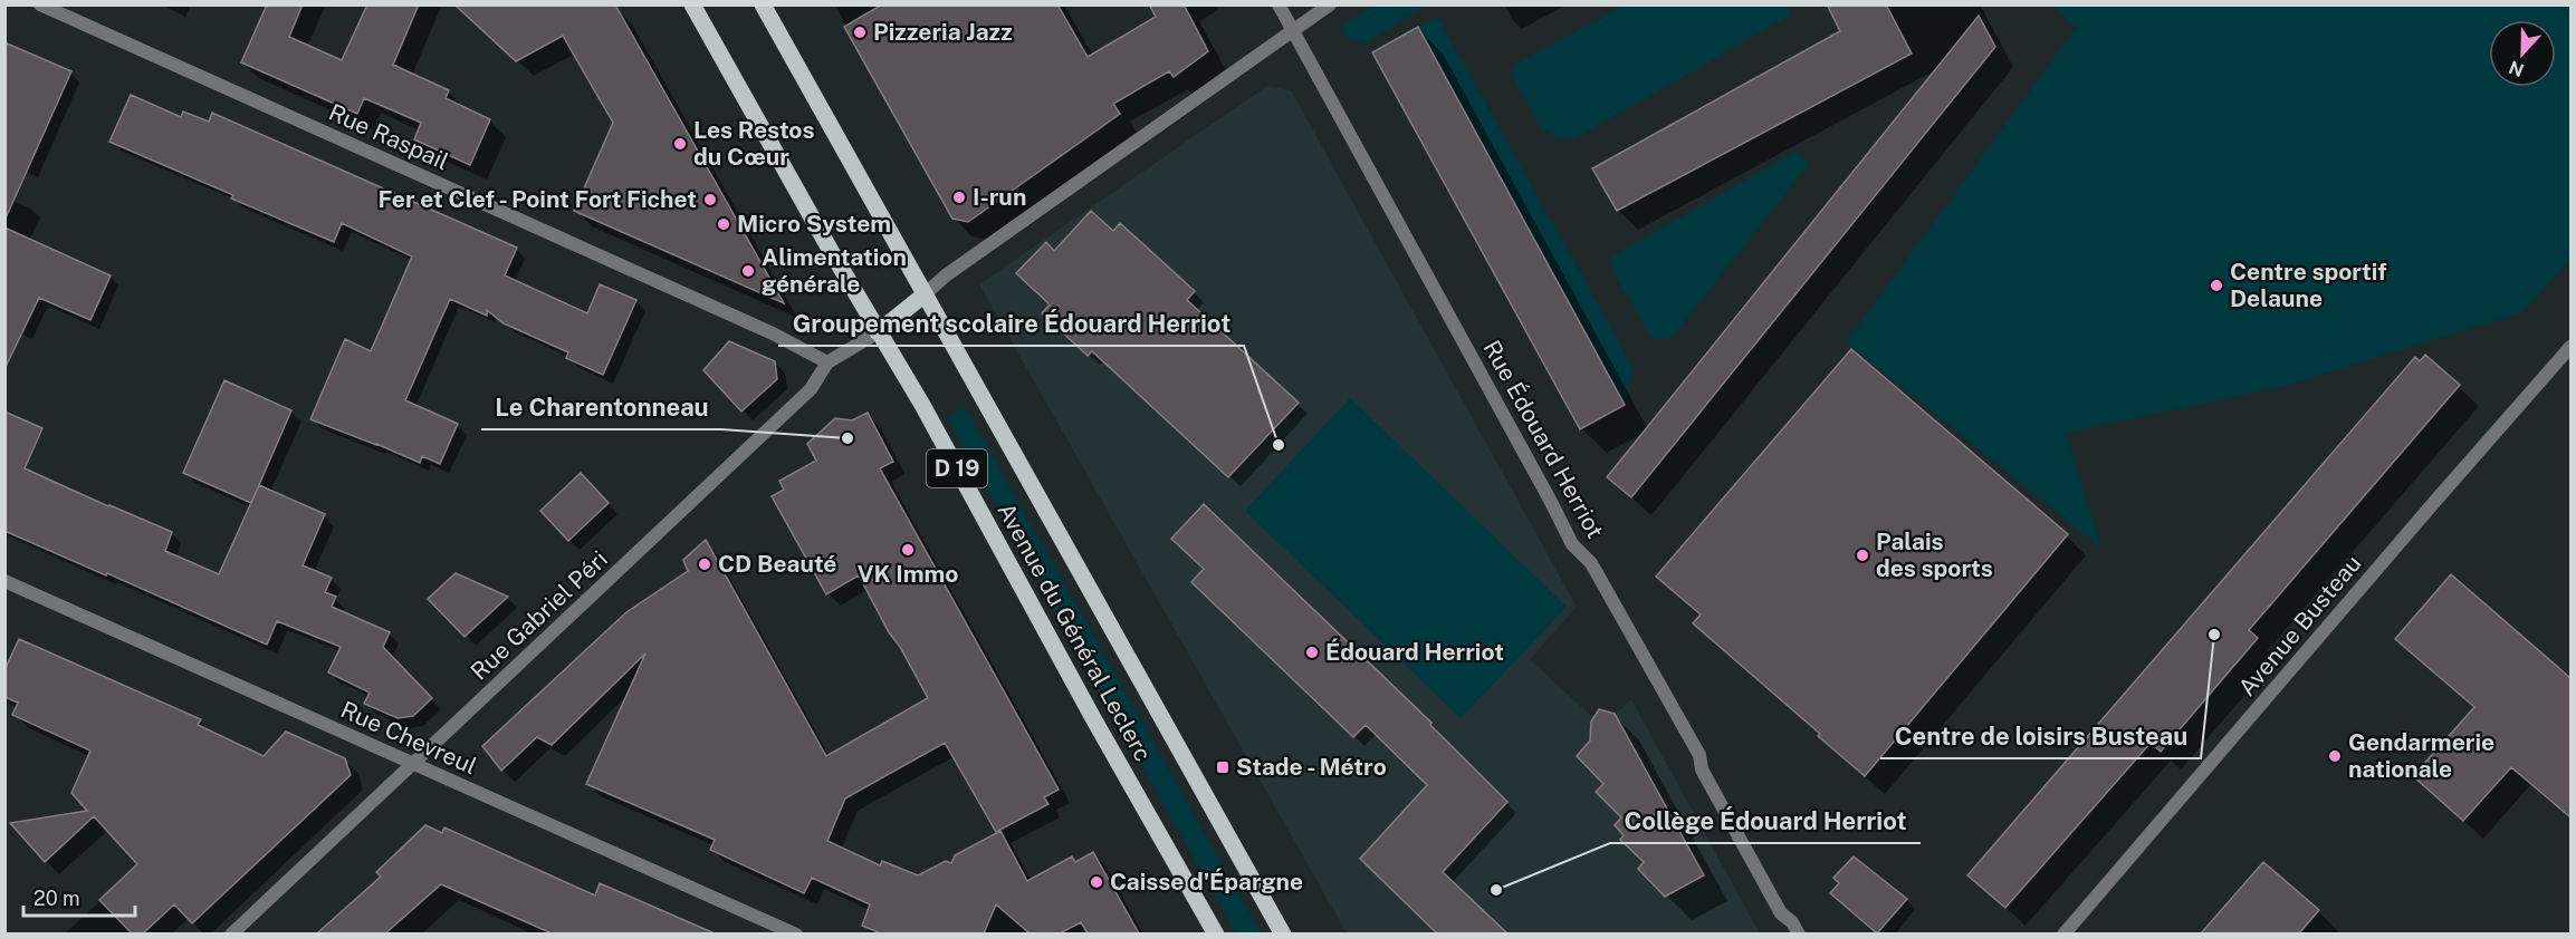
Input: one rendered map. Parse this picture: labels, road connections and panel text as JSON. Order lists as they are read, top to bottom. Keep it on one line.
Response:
{"streets":{"main road":["D 19","Avenue du Général Leclerc"],"street":["Rue Raspail","Rue Édouard Herriot","Rue Gabriel Péri","Avenue Busteau","Rue Chevreul"]},"crossings":[["Rue Raspail","Rue Gabriel Péri"],["Rue Gabriel Péri","Avenue du Général Leclerc"],["Rue Gabriel Péri","Rue Chevreul"]],"places":{"other":["Pizzeria Jazz","Les Restos du Cœur","I-run","Fer et Clef - Point Fort Fichet","Micro System","Alimentation générale","Centre sportif Delaune","Le Charentonneau","Groupement scolaire Édouard Herriot","VK Immo","Palais des sports","CD Beauté","Centre de loisirs Busteau","Édouard Herriot","Gendarmerie nationale","Caisse d'Épargne","Collège Édouard Herriot"],"transit":["Stade - Métro"]},"scale_bar":"20 m","north":"bottom"}
